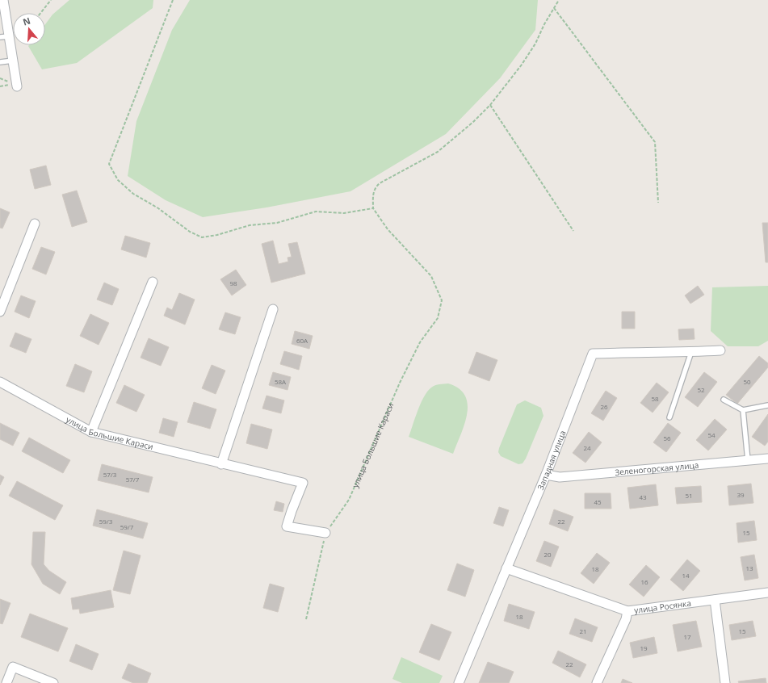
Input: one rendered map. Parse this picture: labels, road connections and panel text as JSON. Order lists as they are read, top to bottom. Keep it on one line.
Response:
{"streets":{"street":["улица Большие Караси","Западная улица","Зеленогорская улица","улица Росянка"]},"crossings":[["Западная улица","Зеленогорская улица"],["Западная улица","улица Росянка"]],"house_numbers":["98","60А","58А","50","52","58","26","54","56","24","57/3","57/7","39","51","43","45","59/3","22","59/7","15","20","13","18","14","16","18","21","15","17","19","22"],"north":"top"}
